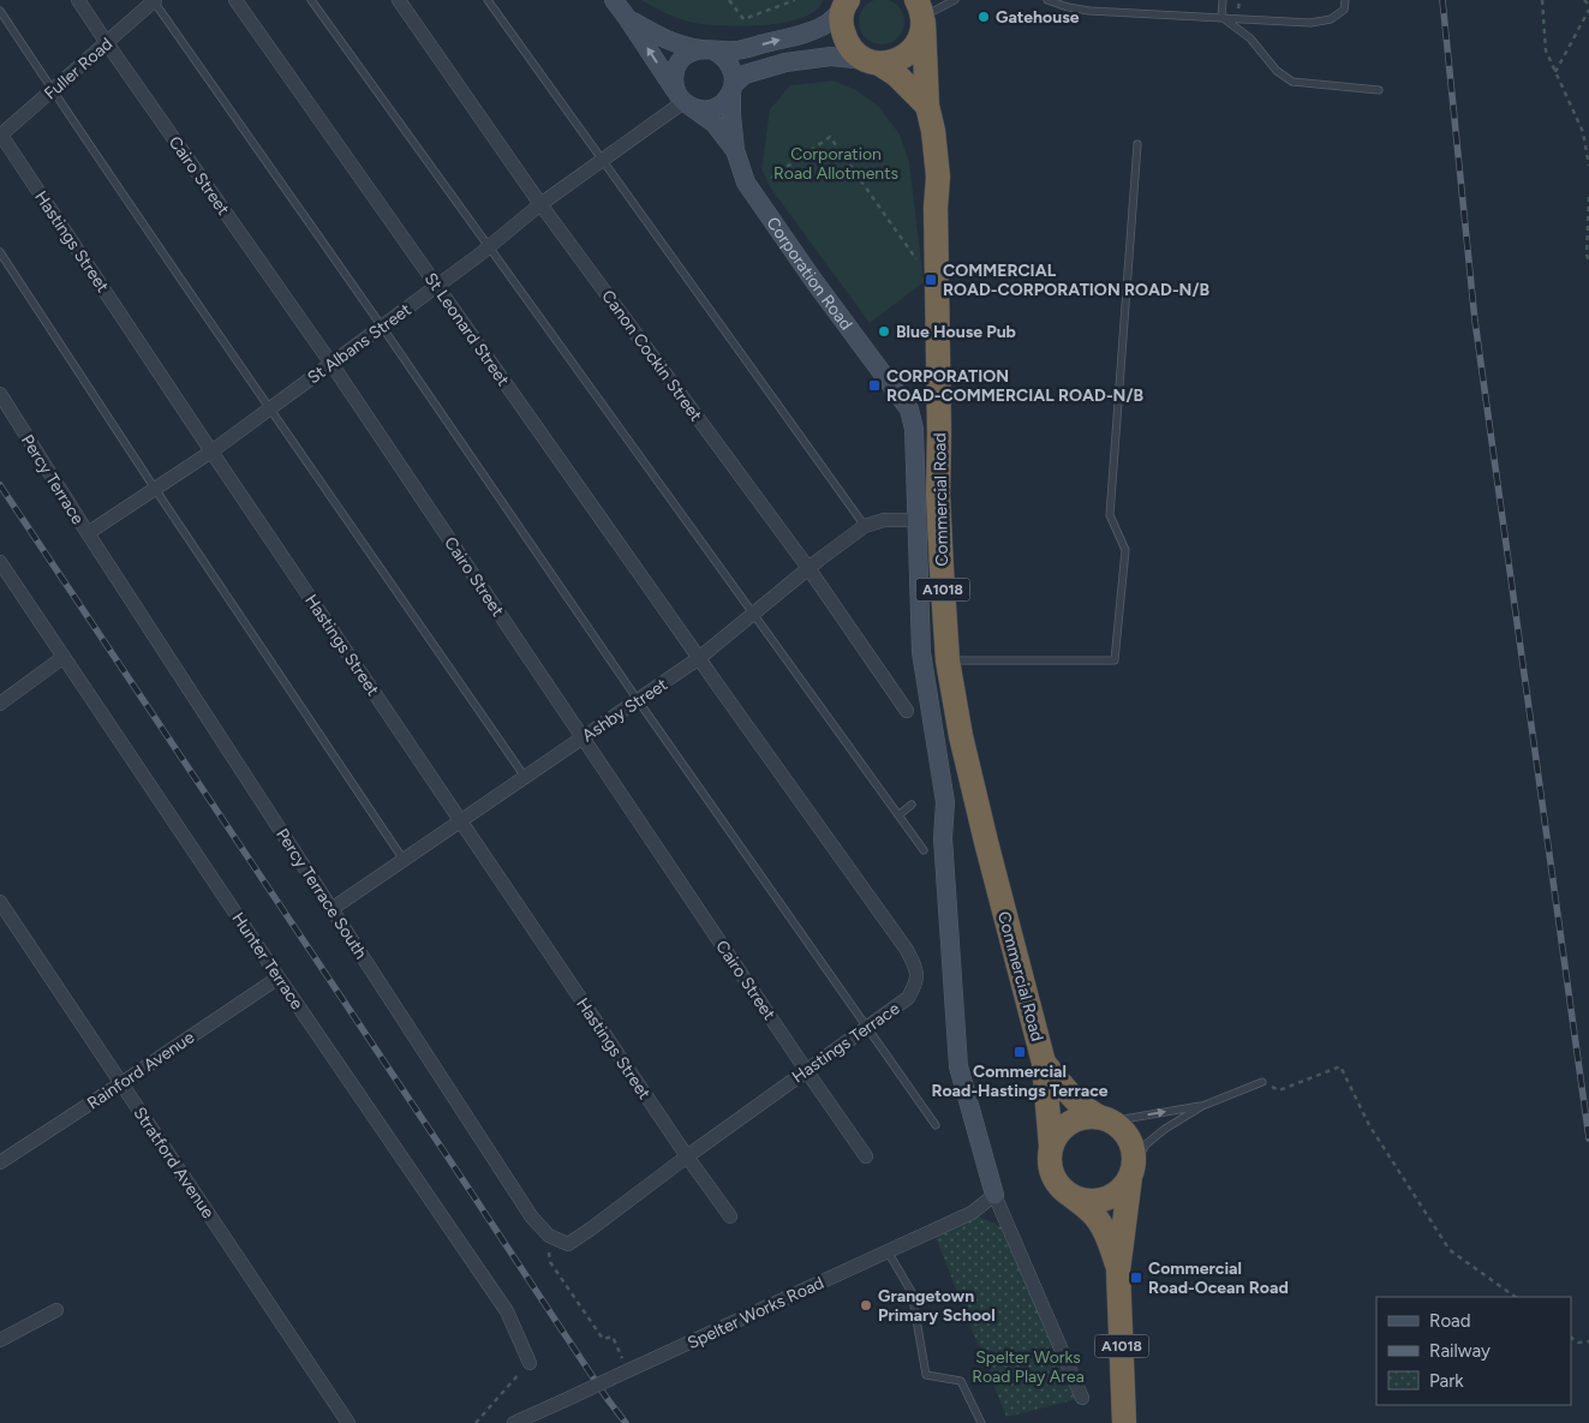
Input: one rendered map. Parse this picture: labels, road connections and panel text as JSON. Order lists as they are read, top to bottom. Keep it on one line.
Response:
{"streets":{"highway":["Commercial Road","A1018"],"street":["Fuller Road","Cairo Street","Hastings Street","Corporation Road","St Leonard Street","St Albans Street","Canon Cockin Street","Percy Terrace","Ashby Street","Percy Terrace South","Hunter Terrace","Hastings Terrace","Rainford Avenue","Stratford Avenue","Spelter Works Road"]},"crossings":[["Fuller Road","Cairo Street"],["Fuller Road","Hastings Street"],["Cairo Street","St Albans Street"],["Cairo Street","Ashby Street"],["Cairo Street","Hastings Terrace"],["Hastings Street","St Albans Street"],["Hastings Street","Ashby Street"],["Hastings Street","Hastings Terrace"],["Corporation Road","St Albans Street"],["Corporation Road","Commercial Road"],["St Leonard Street","St Albans Street"],["St Leonard Street","Ashby Street"],["St Leonard Street","Hastings Terrace"],["St Albans Street","Canon Cockin Street"],["St Albans Street","Percy Terrace"],["St Albans Street","Percy Terrace South"],["Canon Cockin Street","Ashby Street"],["Percy Terrace","Percy Terrace South"],["Commercial Road","A1018"],["Commercial Road","Ashby Street"],["Commercial Road","Spelter Works Road"],["Ashby Street","Percy Terrace South"],["Ashby Street","Hastings Terrace"],["Percy Terrace South","Hastings Terrace"],["Hunter Terrace","Rainford Avenue"],["Rainford Avenue","Stratford Avenue"]],"parks":["Corporation Road Allotments","Spelter Works Road Play Area"],"places":{"other":["Gatehouse","Blue House Pub","Grangetown Primary School"],"transit":["COMMERCIAL ROAD-CORPORATION ROAD-N/B","CORPORATION ROAD-COMMERCIAL ROAD-N/B","Commercial Road-Hastings Terrace","Commercial Road-Ocean Road"]},"legend":["Road","Railway","Park"]}
